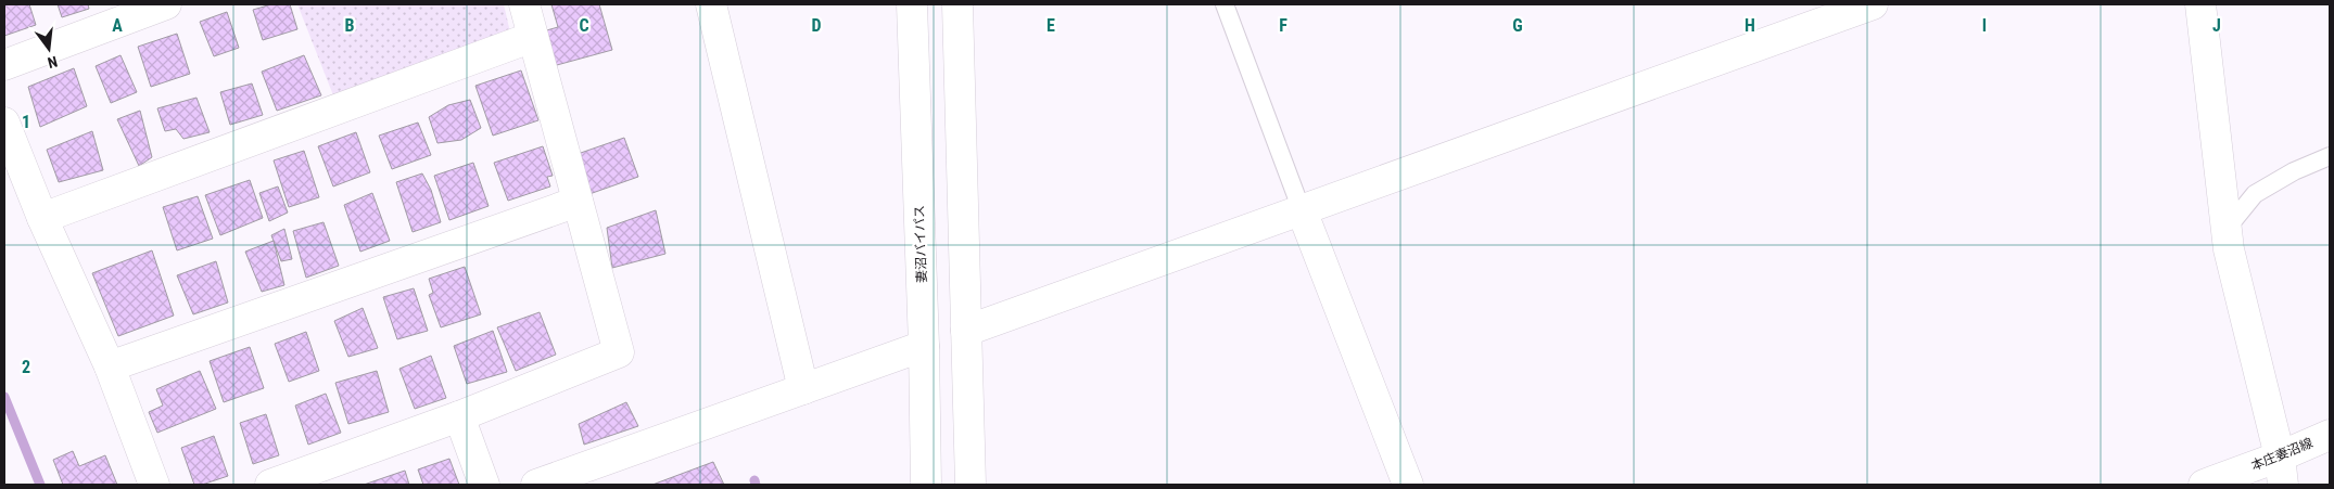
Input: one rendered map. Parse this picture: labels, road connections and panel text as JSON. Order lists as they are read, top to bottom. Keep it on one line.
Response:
{"streets":{"main road":["妻沼バイパス","本庄妻沼線"]},"north":"bottom","grid":{"columns":["A","B","C","D","E","F","G","H","I","J"],"rows":["1","2"]}}
